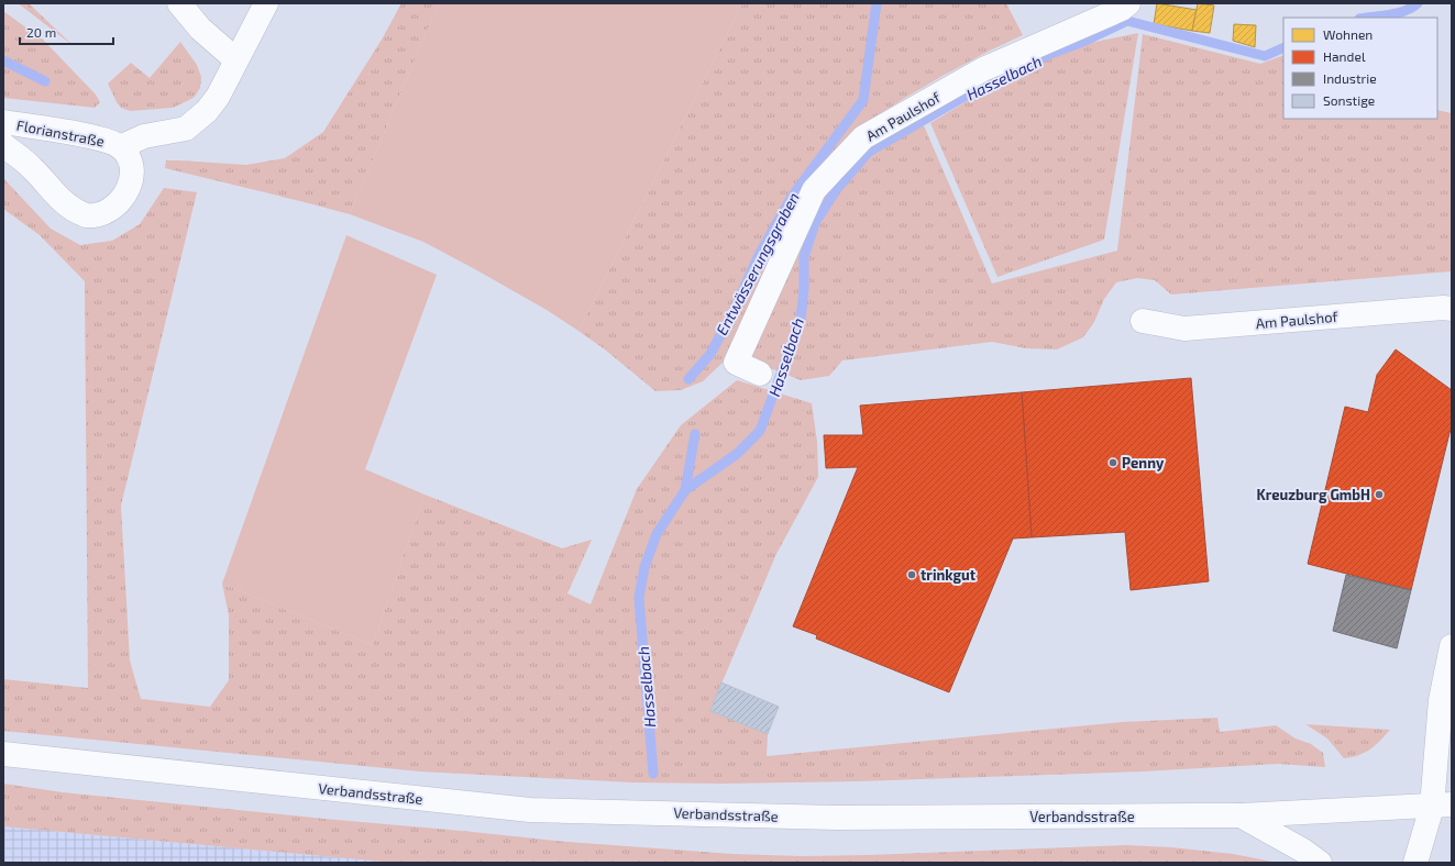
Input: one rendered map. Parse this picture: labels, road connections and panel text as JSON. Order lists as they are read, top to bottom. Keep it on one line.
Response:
{"streets":{"main road":["Am Paulshof","Florianstraße","Verbandsstraße"]},"water":["Hasselbach","Entwässerungsgraben"],"places":["Penny","Kreuzburg GmbH","trinkgut"],"legend":["Wohnen","Handel","Industrie","Sonstige"],"scale_bar":"20 m"}
